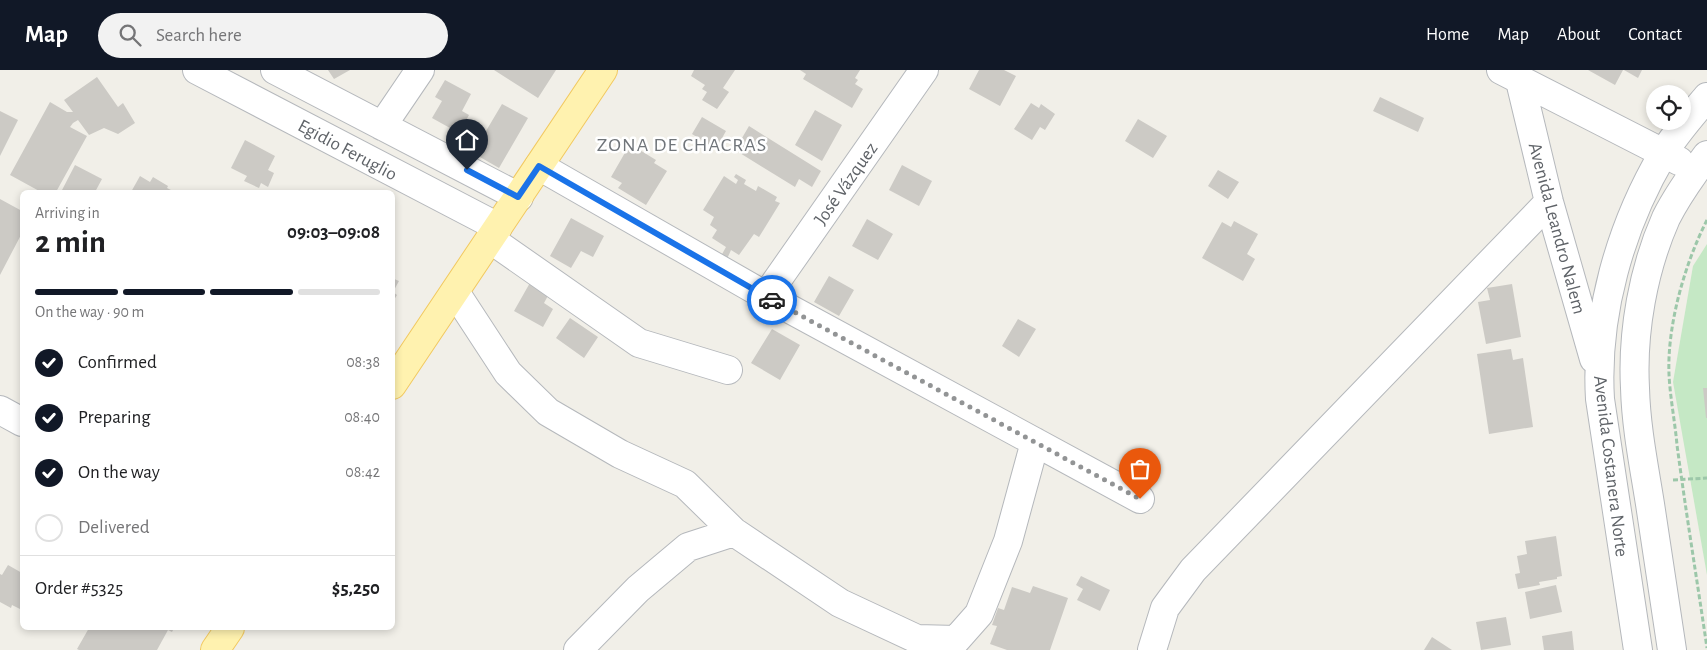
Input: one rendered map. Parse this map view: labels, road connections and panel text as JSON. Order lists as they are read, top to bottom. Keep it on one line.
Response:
{"streets":{"street":["Egidio Feruglio","José Vázquez","Avenida Leandro Nalem","Avenida Costanera Norte"]},"crossings":[["Avenida Leandro Nalem","Avenida Costanera Norte"]],"districts":["ZONA DE CHACRAS"],"page":{"header":"Map","search":"Search here","nav":["Home","Map","About","Contact"],"heading":["2 min","Arriving in","09:03–09:08"],"panel":["Order #5325","$5,250"],"bar":"On the way · 90 m","list":[["Confirmed","08:38"],["Preparing","08:40"],["On the way","08:42"],"Delivered"]}}
